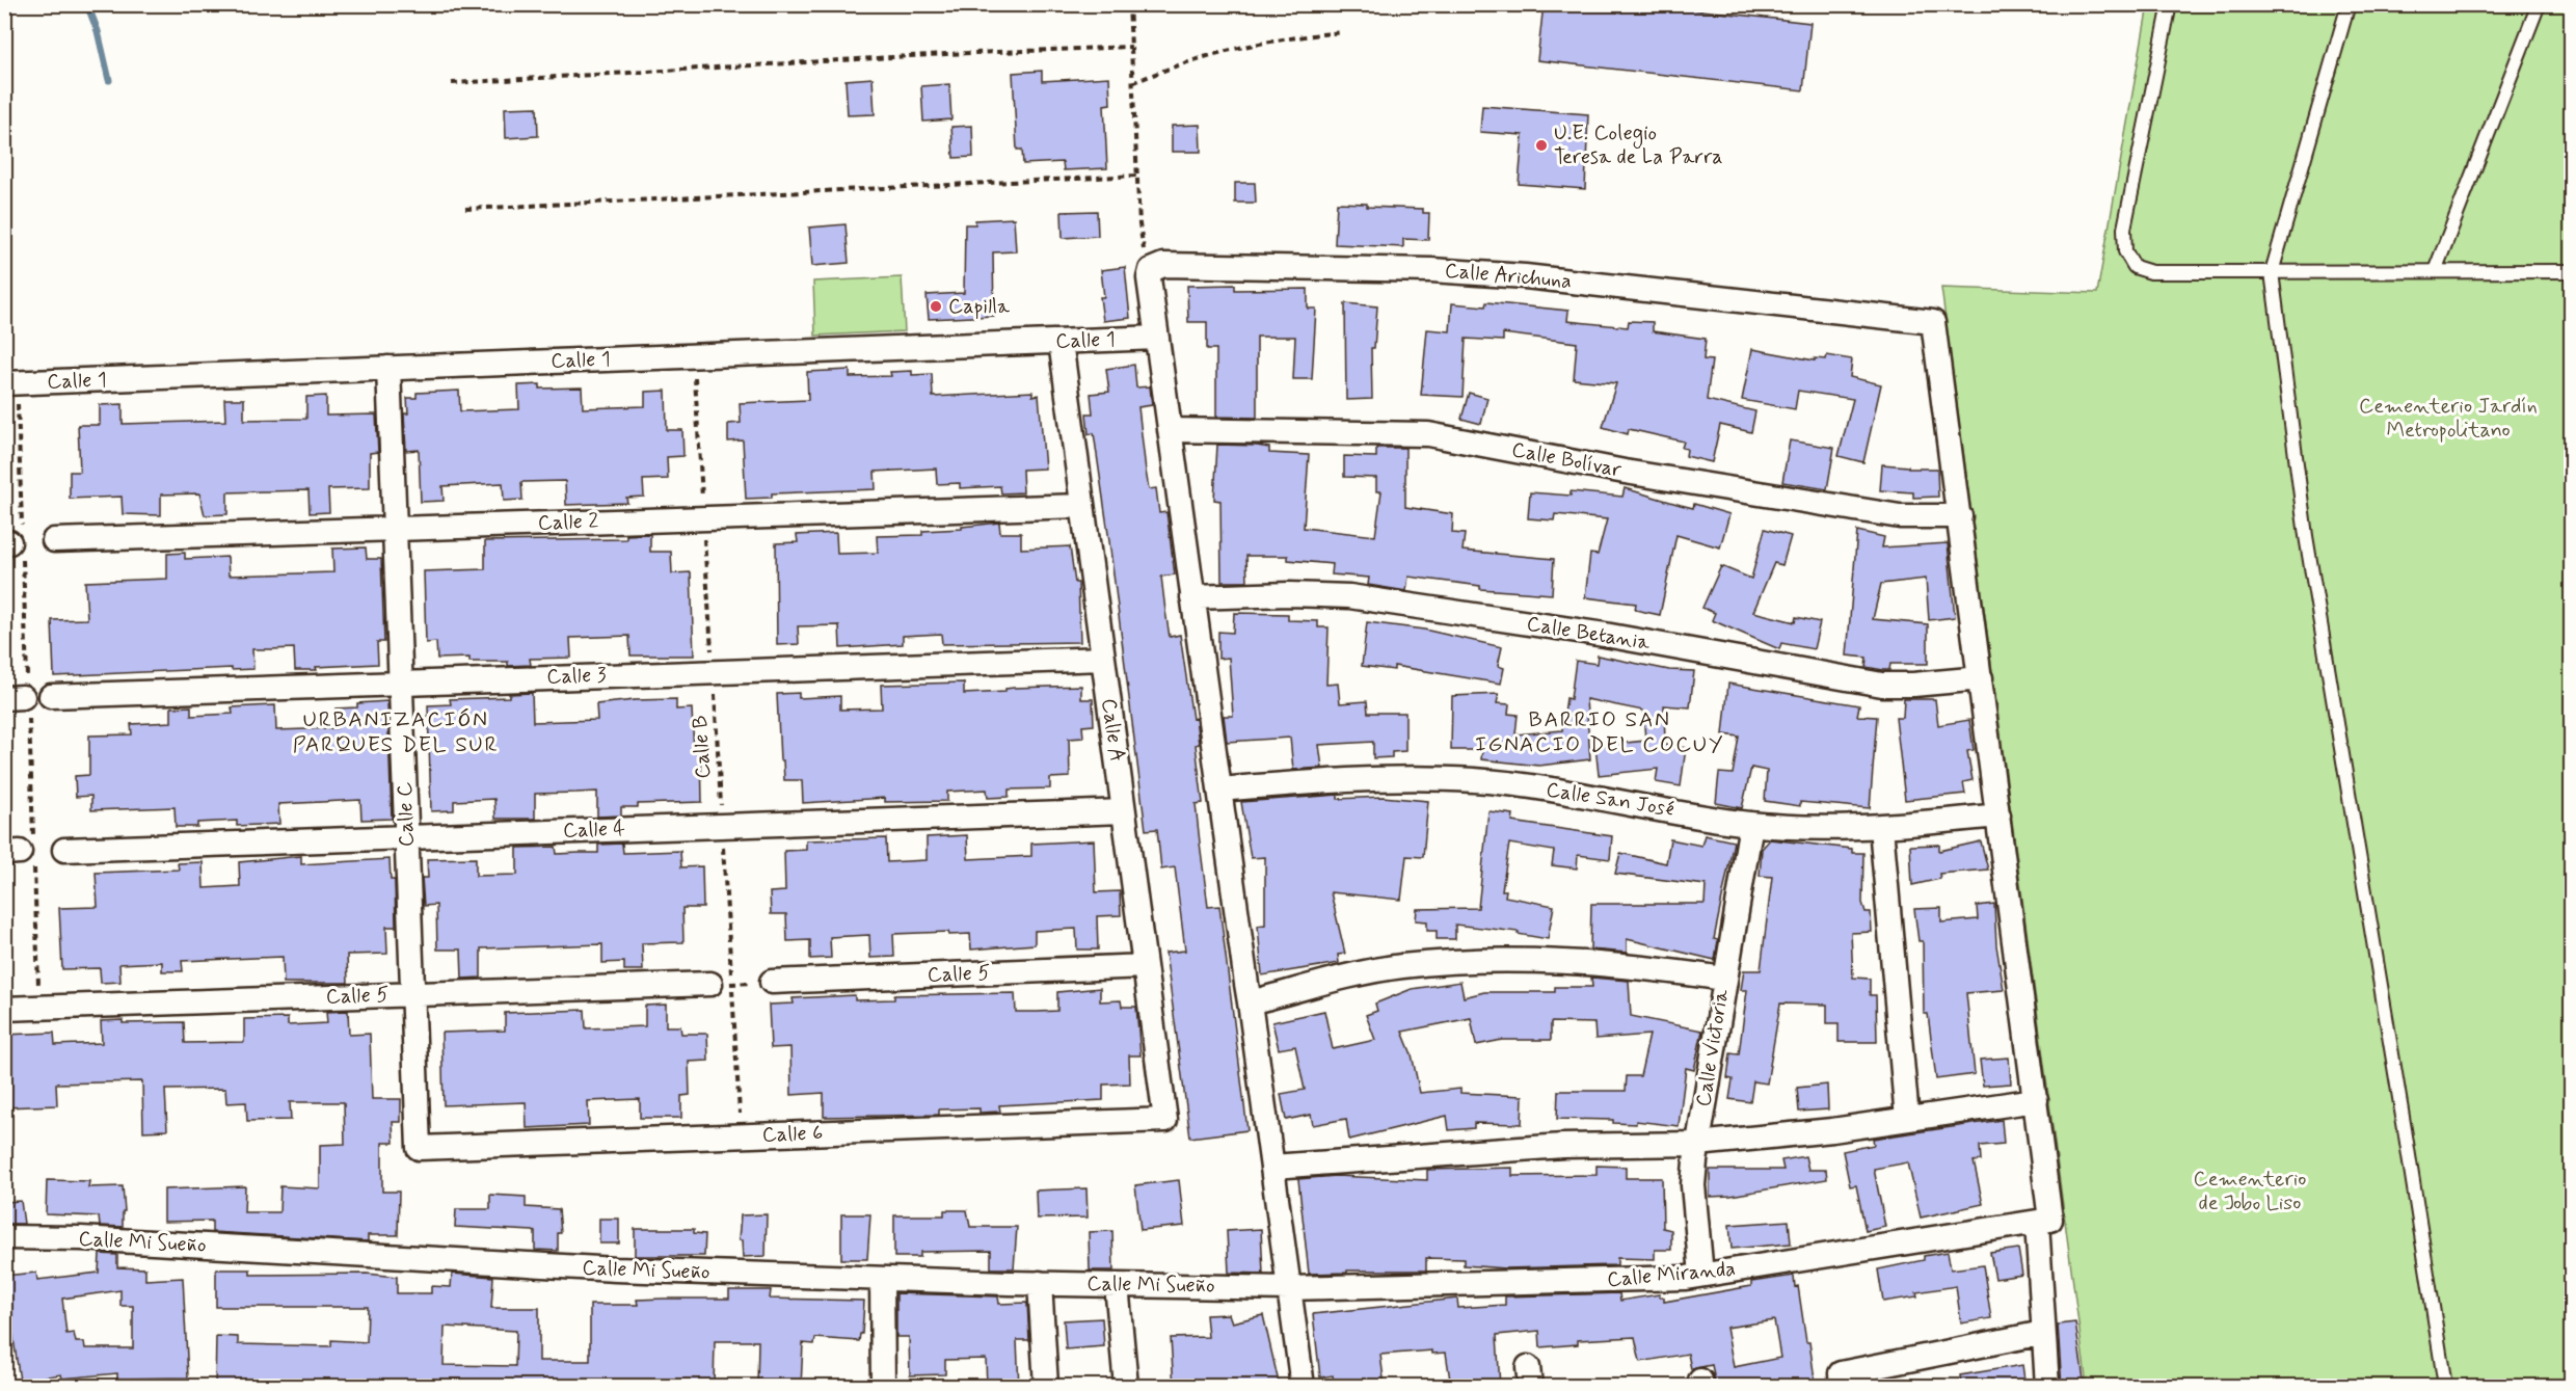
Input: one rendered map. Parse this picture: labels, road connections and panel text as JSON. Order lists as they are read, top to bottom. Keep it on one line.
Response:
{"streets":{"street":["Calle Arichuna","Calle 1","Calle Bolívar","Calle 2","Calle Betania","Calle 3","Calle A","Calle San José","Calle C","Calle 4","Calle 5","Calle Victoria","Calle 6","Calle Mi Sueño","Calle Miranda"],"path":["Calle B"]},"crossings":[["Calle Arichuna","Calle Bolívar"],["Calle 1","Calle A"],["Calle 1","Calle B"],["Calle 1","Calle C"],["Calle 2","Calle A"],["Calle 2","Calle B"],["Calle 2","Calle C"],["Calle 3","Calle A"],["Calle 3","Calle B"],["Calle 3","Calle C"],["Calle A","Calle 4"],["Calle A","Calle 5"],["Calle A","Calle 6"],["Calle B","Calle 4"],["Calle B","Calle 5"],["Calle B","Calle 6"],["Calle San José","Calle Victoria"],["Calle C","Calle 4"],["Calle C","Calle 5"],["Calle C","Calle 6"],["Calle Victoria","Calle Miranda"],["Calle Mi Sueño","Calle Miranda"]],"districts":["URBANIZACIÓN PARQUES DEL SUR","BARRIO SAN IGNACIO DEL COCUY"],"parks":["Cementerio Jardín Metropolitano","Cementerio de Jobo Liso"],"places":["U.E. Colegio Teresa de La Parra","Capilla"]}
